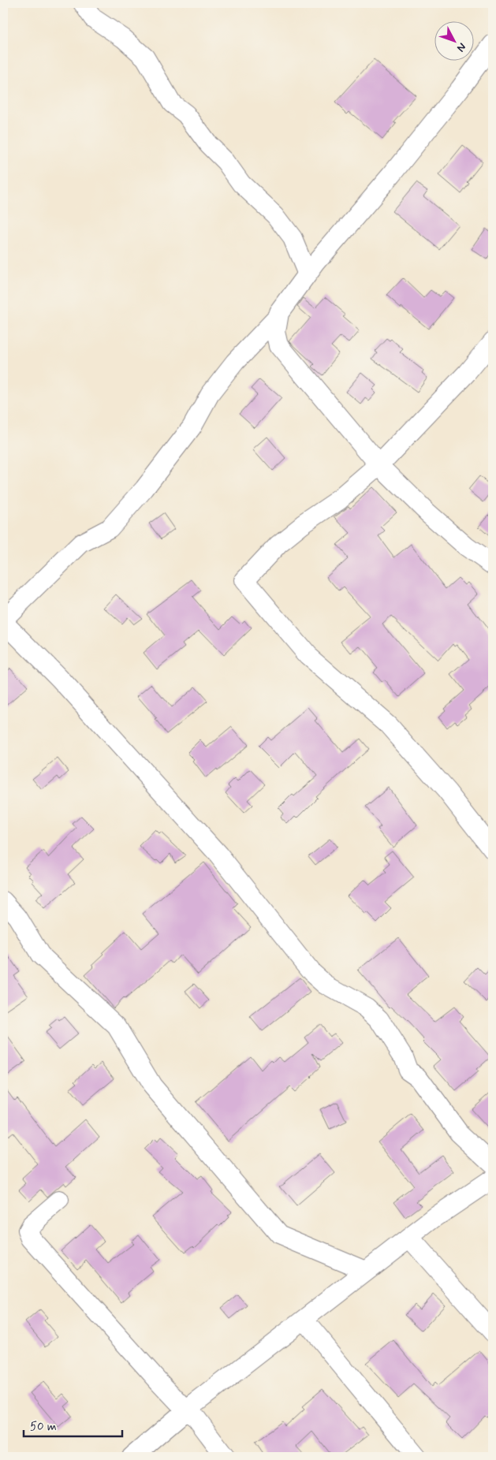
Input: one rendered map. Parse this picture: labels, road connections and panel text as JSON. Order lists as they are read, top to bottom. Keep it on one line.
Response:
{"scale_bar":"50 m","north":"bottom right"}
